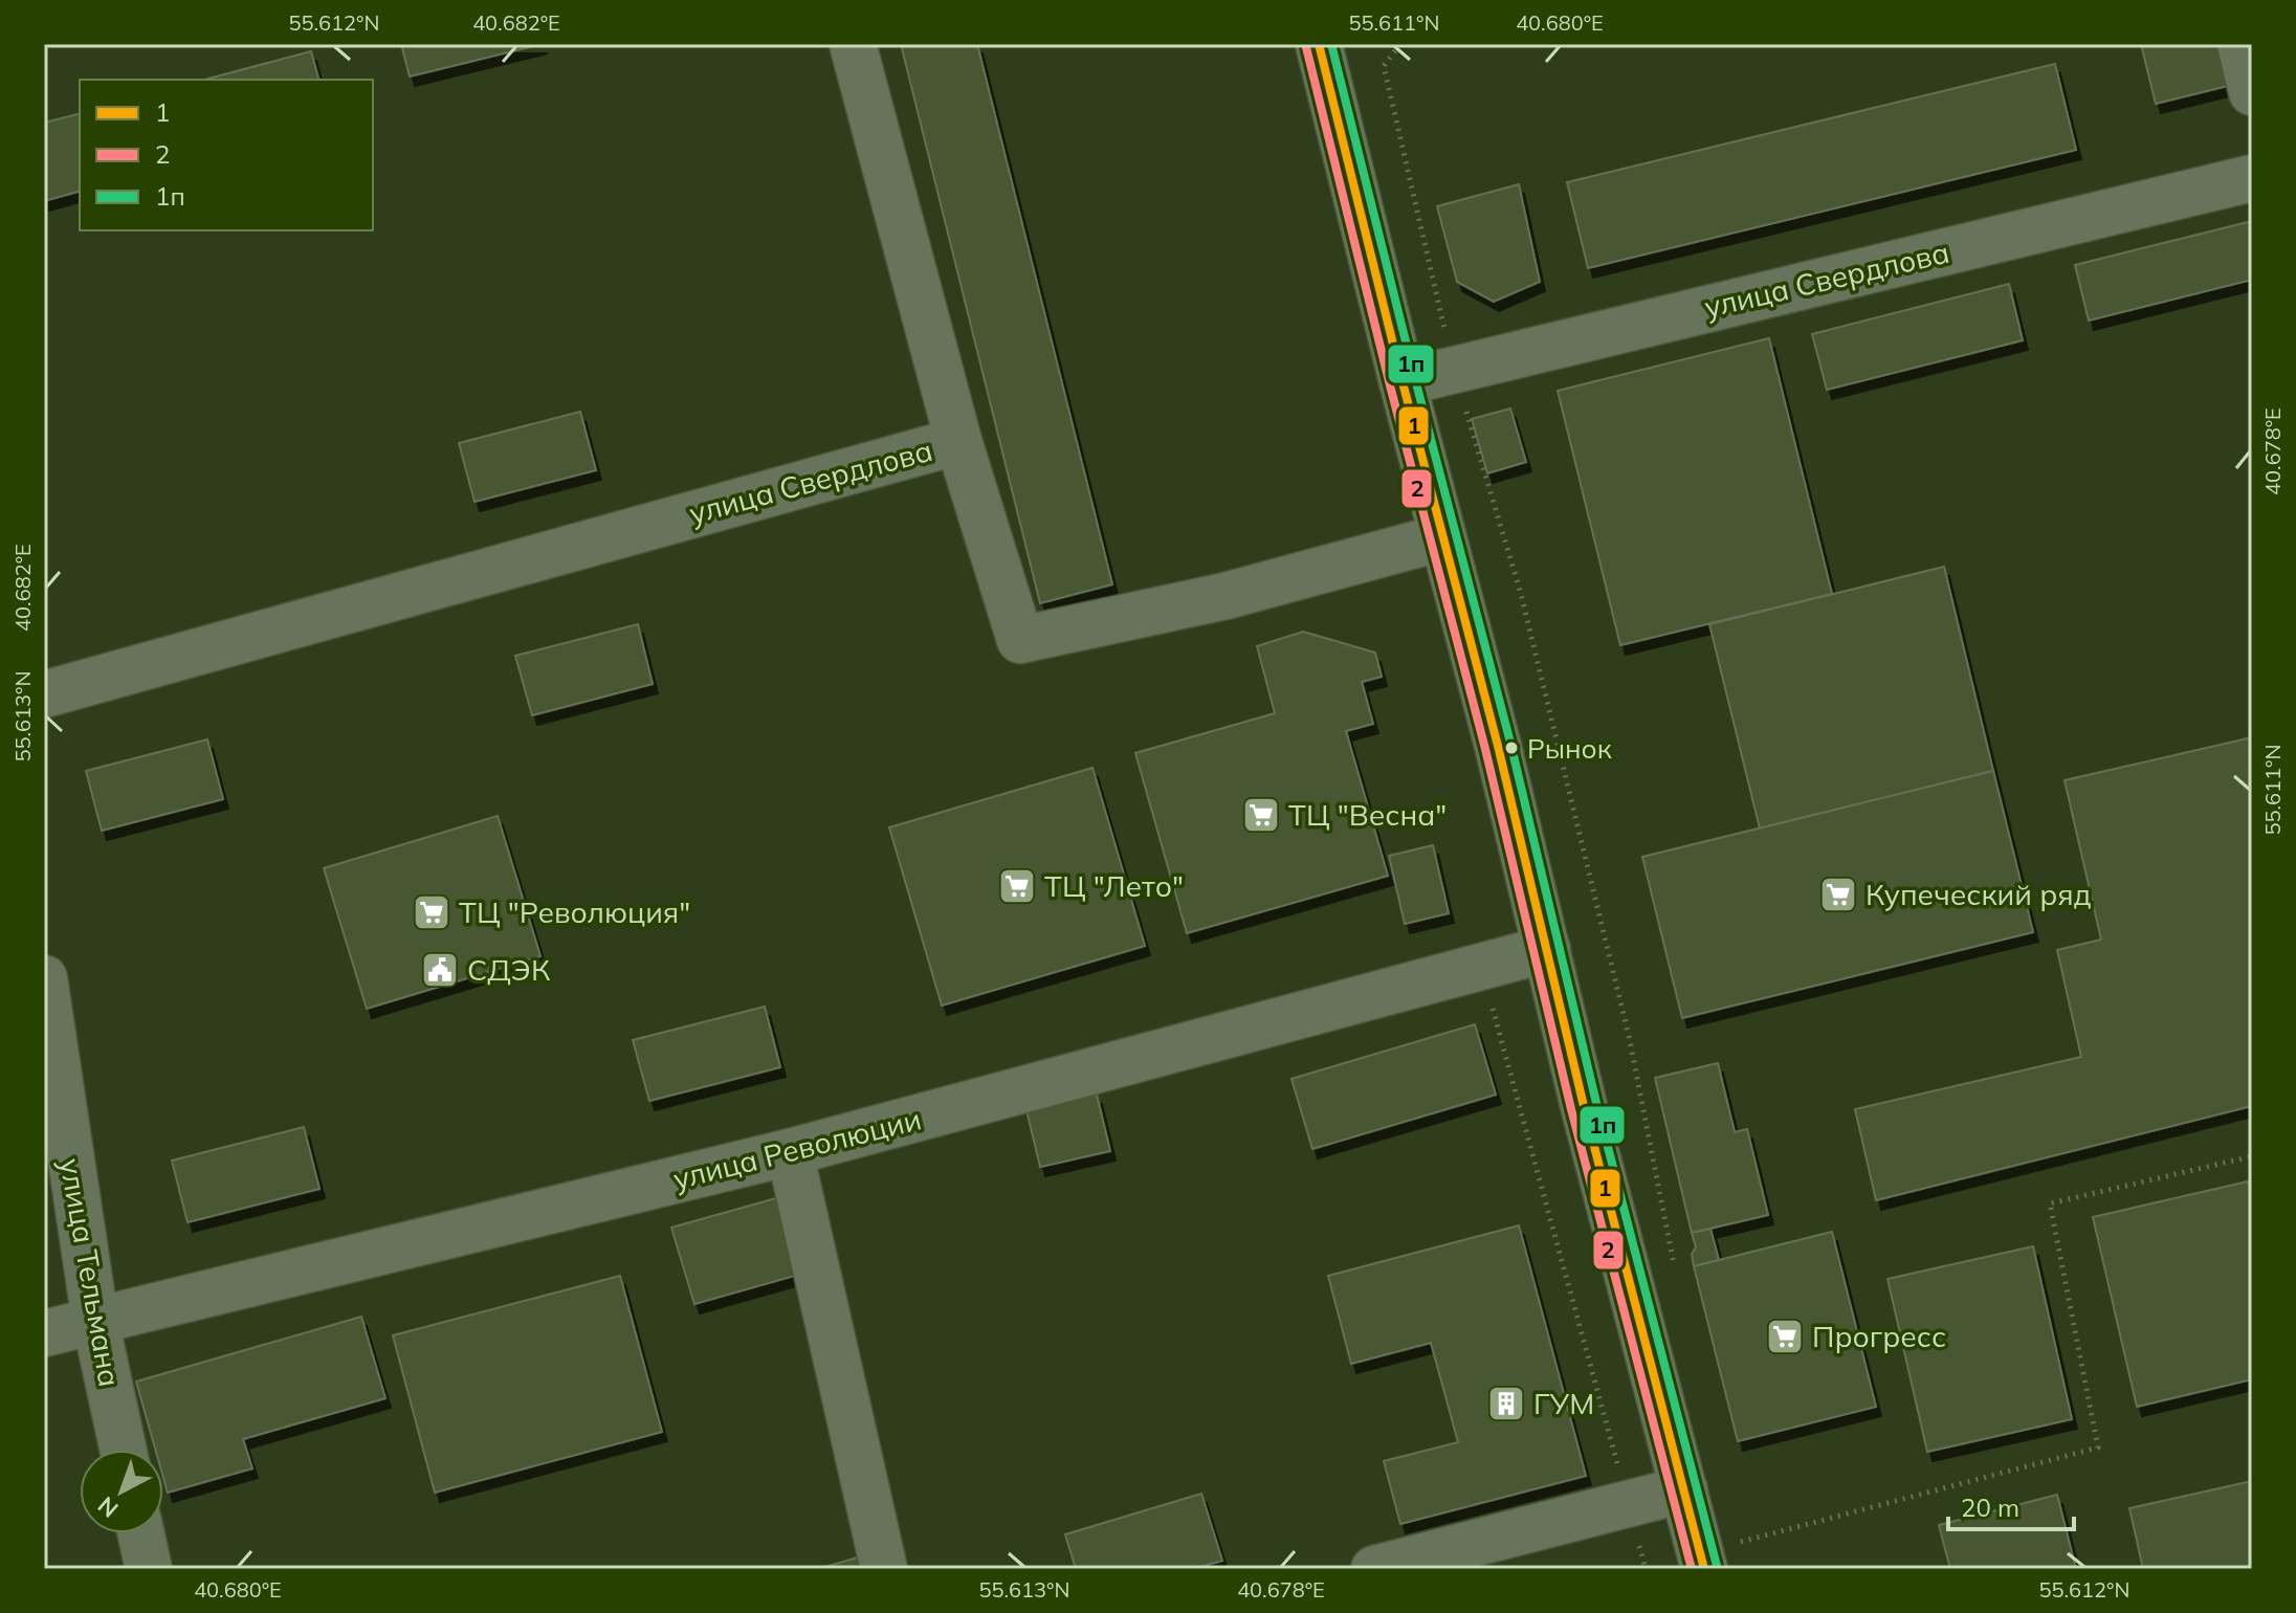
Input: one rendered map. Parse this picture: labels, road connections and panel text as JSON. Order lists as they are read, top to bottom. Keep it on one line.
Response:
{"streets":{"street":["улица Свердлова","улица Революции","улица Тельмана"]},"crossings":[["улица Революции","улица Тельмана"]],"places":{"other":["Рынок"],"supermarket":["ТЦ \"Весна\"","ТЦ \"Лето\"","Купеческий ряд","ТЦ \"Революция\"","Прогресс"],"public building":["СДЭК"],"building":["ГУМ"]},"lines":["transit line 1","transit line 1п","transit line 2"],"legend":["1","2","1п"],"scale_bar":"20 m","north":"bottom left","coordinates":["55.612°N","40.682°E","55.611°N","40.680°E","40.678°E","55.613°N"]}
